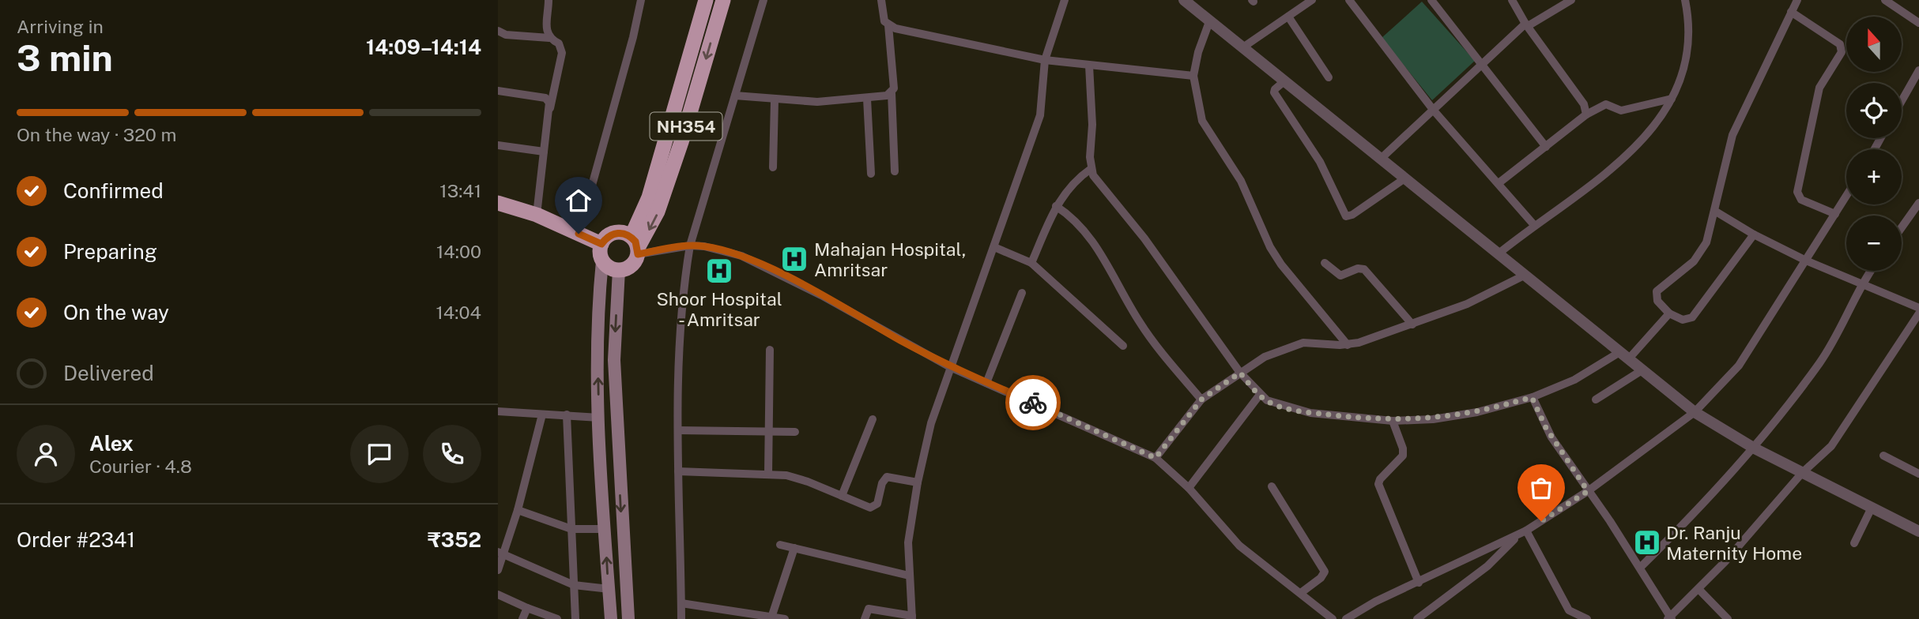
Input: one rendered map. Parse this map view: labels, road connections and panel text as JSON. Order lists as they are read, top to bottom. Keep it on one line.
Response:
{"streets":{"highway":["NH354"]},"places":{"hospital":["Mahajan Hospital, Amritsar","Shoor Hospital - Amritsar","Dr. Ranju Maternity Home"]},"north":"top","page":{"heading":["3 min","Arriving in","14:09–14:14"],"panel":["Alex","Courier · 4.8","Order #2341","₹352"],"map_buttons":["+","−"],"bar":"On the way · 320 m","list":[["Confirmed","13:41"],["Preparing","14:00"],["On the way","14:04"],"Delivered"]}}
